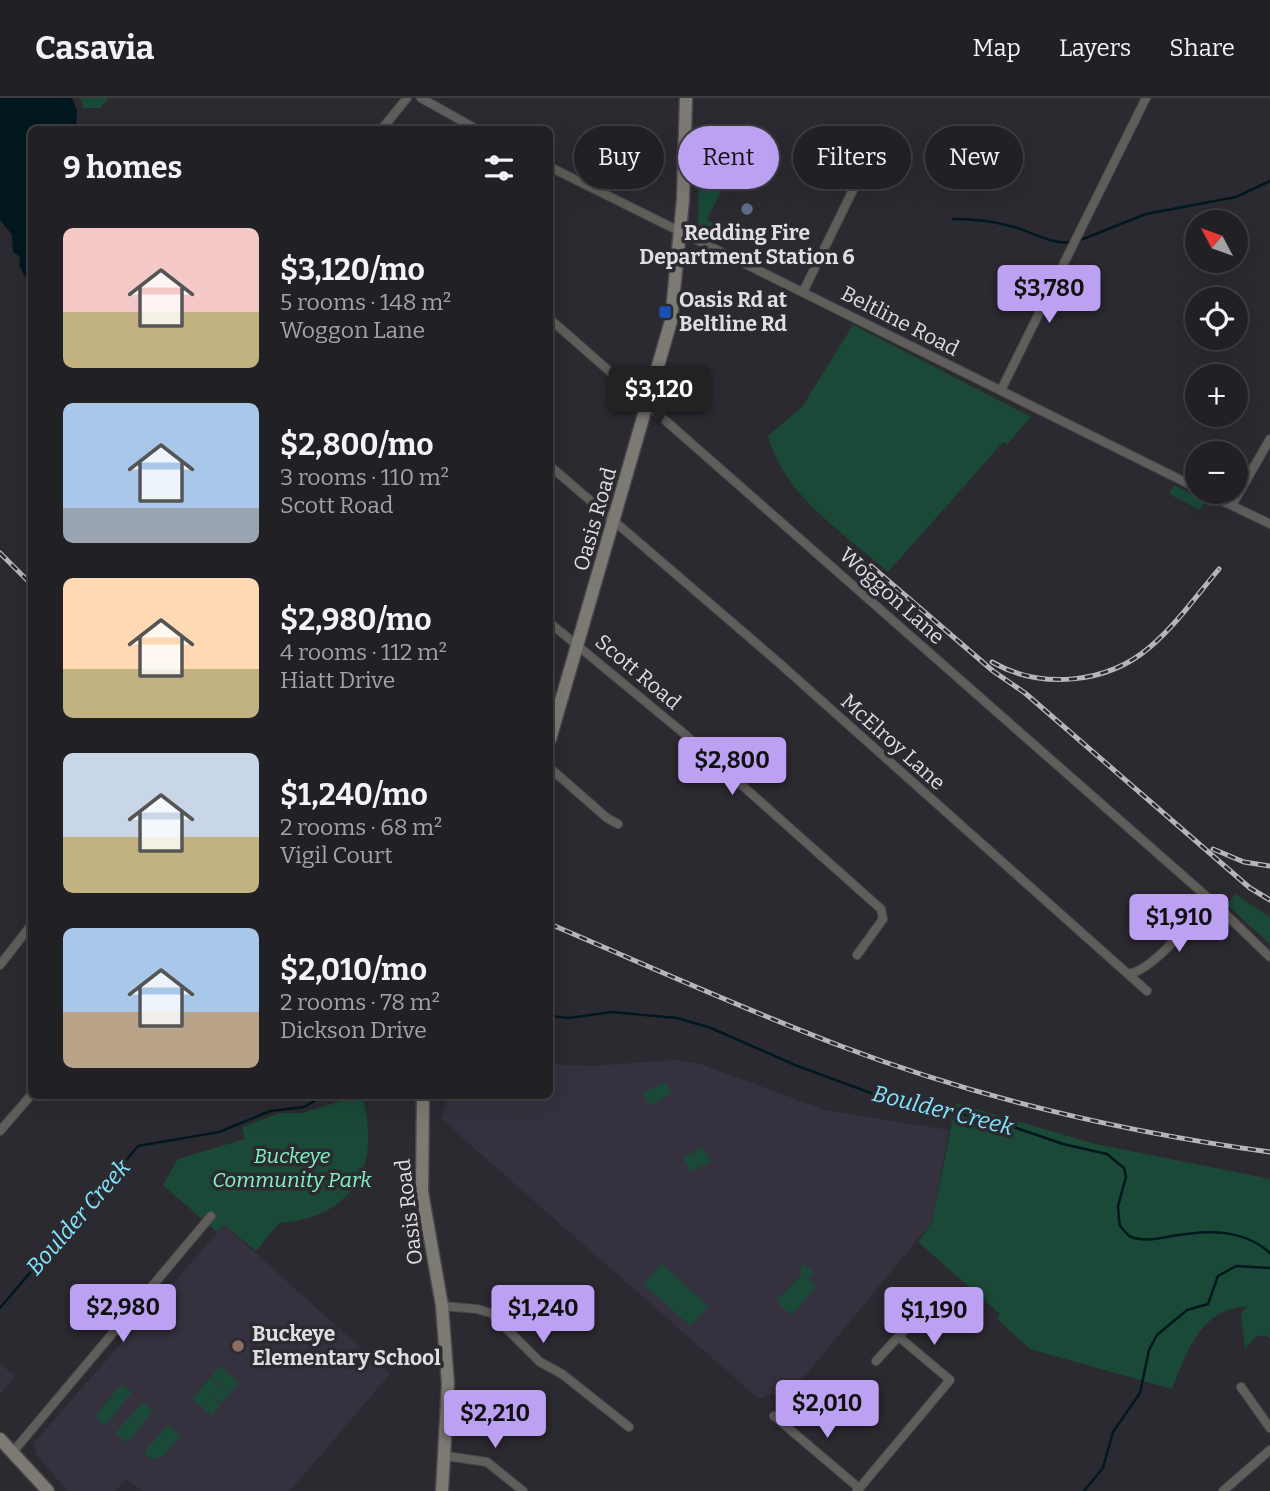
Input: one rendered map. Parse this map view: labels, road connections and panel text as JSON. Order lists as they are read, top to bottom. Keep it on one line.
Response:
{"streets":{"main road":["Oasis Road"],"street":["Beltline Road","Woggon Lane","Scott Road","McElroy Lane"]},"crossings":[["Beltline Road","Oasis Road"],["Oasis Road","Woggon Lane"],["Oasis Road","Scott Road"],["Oasis Road","McElroy Lane"]],"water":["Boulder Creek"],"parks":["Buckeye Community Park"],"places":{"other":["Redding Fire Department Station 6","Buckeye Elementary School"],"transit":["Oasis Rd at Beltline Rd"]},"north":"top left","page":{"header":"Casavia","nav":["Map","Layers","Share"],"chip":["Buy","Rent","Filters","New"],"heading":"9 homes","map_buttons":["+","−"],"list":[{"name":"$3,120/mo","note":"5 rooms · 148 m² · Woggon Lane"},{"name":"$2,800/mo","note":"3 rooms · 110 m² · Scott Road"},{"name":"$2,980/mo","note":"4 rooms · 112 m² · Hiatt Drive"},{"name":"$1,240/mo","note":"2 rooms · 68 m² · Vigil Court"},{"name":"$2,010/mo","note":"2 rooms · 78 m² · Dickson Drive"}],"price":["$3,780","$3,120","$2,800","$1,910","$2,980","$1,240","$1,190","$2,010","$2,210"]}}
